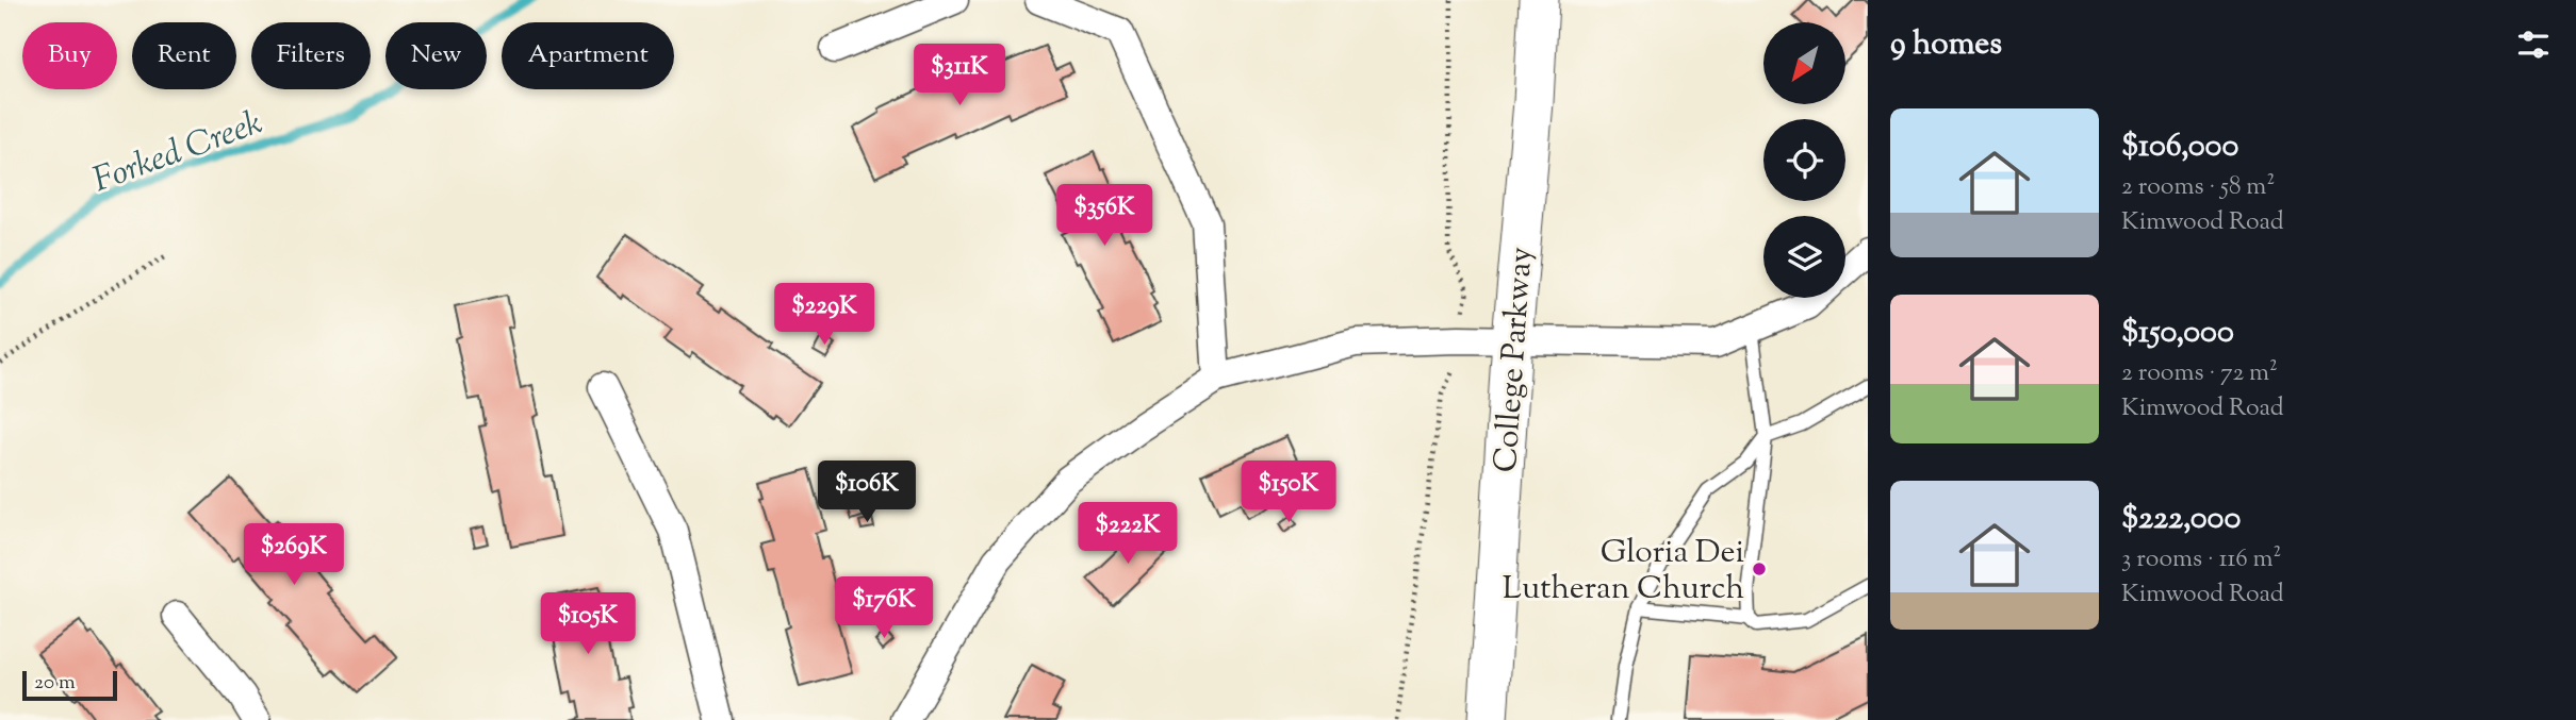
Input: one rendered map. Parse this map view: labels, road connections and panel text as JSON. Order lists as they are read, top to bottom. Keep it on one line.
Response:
{"streets":{"main road":["College Parkway"]},"water":["Forked Creek"],"places":["Gloria Dei Lutheran Church"],"scale_bar":"20 m","north":"bottom left","page":{"heading":"9 homes","chip":["Buy","Rent","Filters","New","Apartment"],"price":["$311K","$356K","$229K","$106K","$150K","$222K","$269K","$176K","$105K"],"list":[{"name":"$106,000","note":"2 rooms · 58 m² · Kimwood Road"},{"name":"$150,000","note":"2 rooms · 72 m² · Kimwood Road"},{"name":"$222,000","note":"3 rooms · 116 m² · Kimwood Road"}],"scale":"20 m"}}
